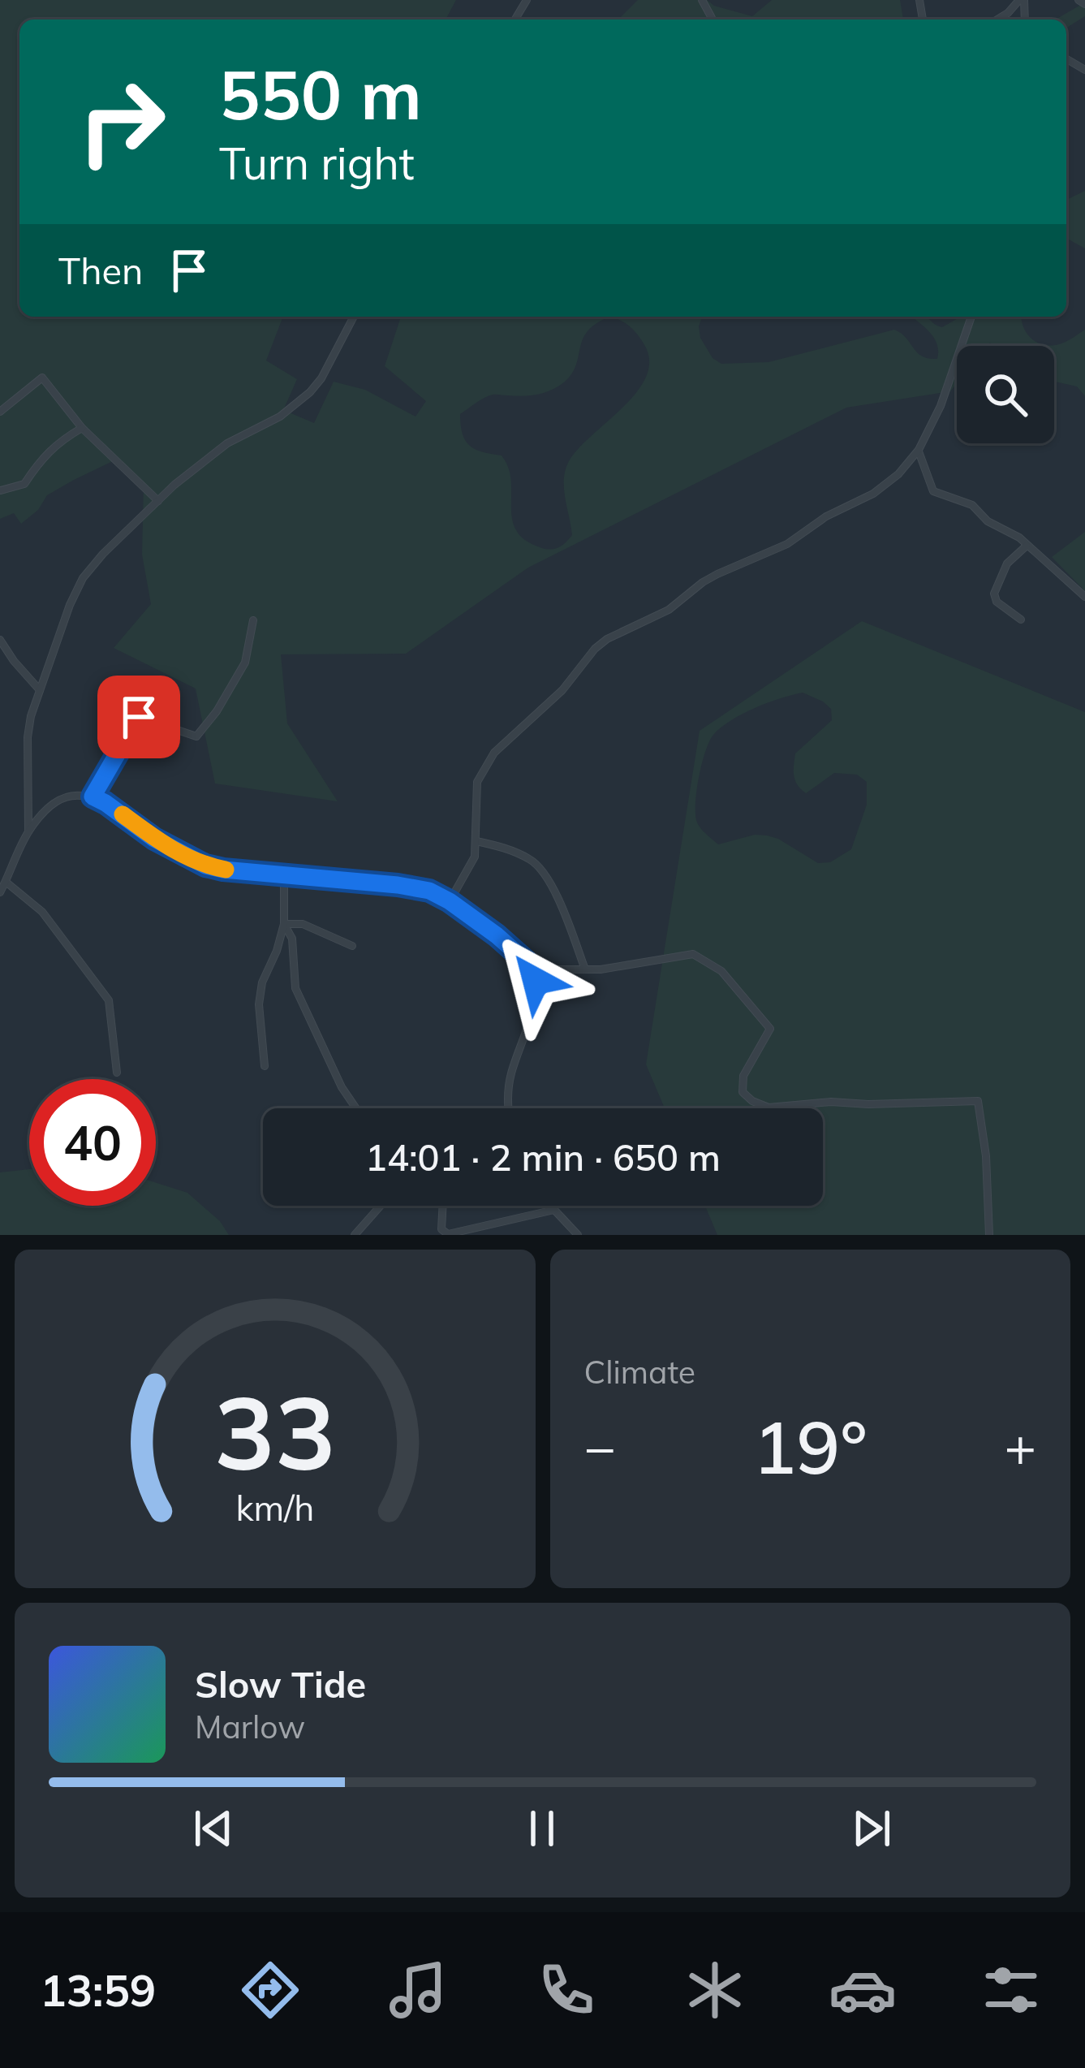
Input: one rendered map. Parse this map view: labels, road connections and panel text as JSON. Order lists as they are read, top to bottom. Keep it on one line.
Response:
{"page":{"turn":["550 m","Turn right"],"then":"Then","limit":"40","trip":"14:01 · 2 min · 650 m","tile":"Climate","heat":["−","19°","+"],"song":["Slow Tide","Marlow"],"tabs":"13:59","gauge":["33","km/h"]}}
